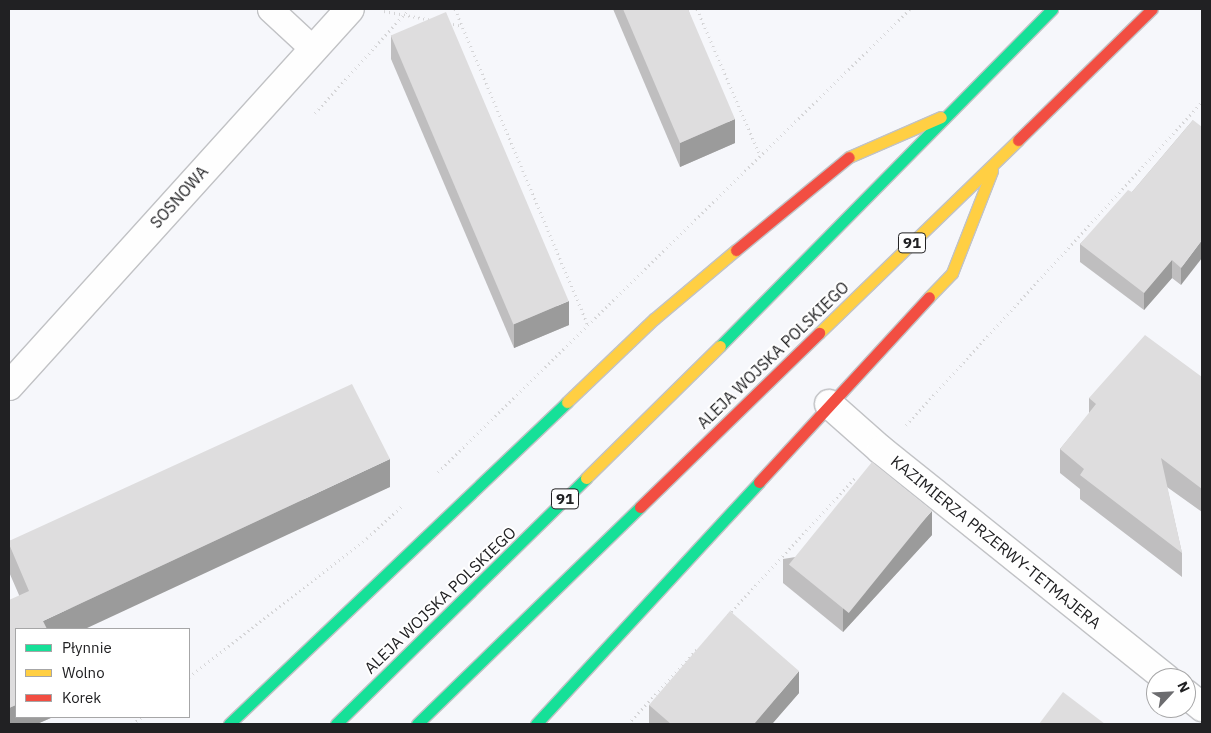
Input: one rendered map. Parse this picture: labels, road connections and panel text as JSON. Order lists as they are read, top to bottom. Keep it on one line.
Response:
{"streets":{"main road":["91","ALEJA WOJSKA POLSKIEGO"],"street":["SOSNOWA","KAZIMIERZA PRZERWY-TETMAJERA"]},"legend":["Płynnie","Wolno","Korek"],"north":"top right"}
